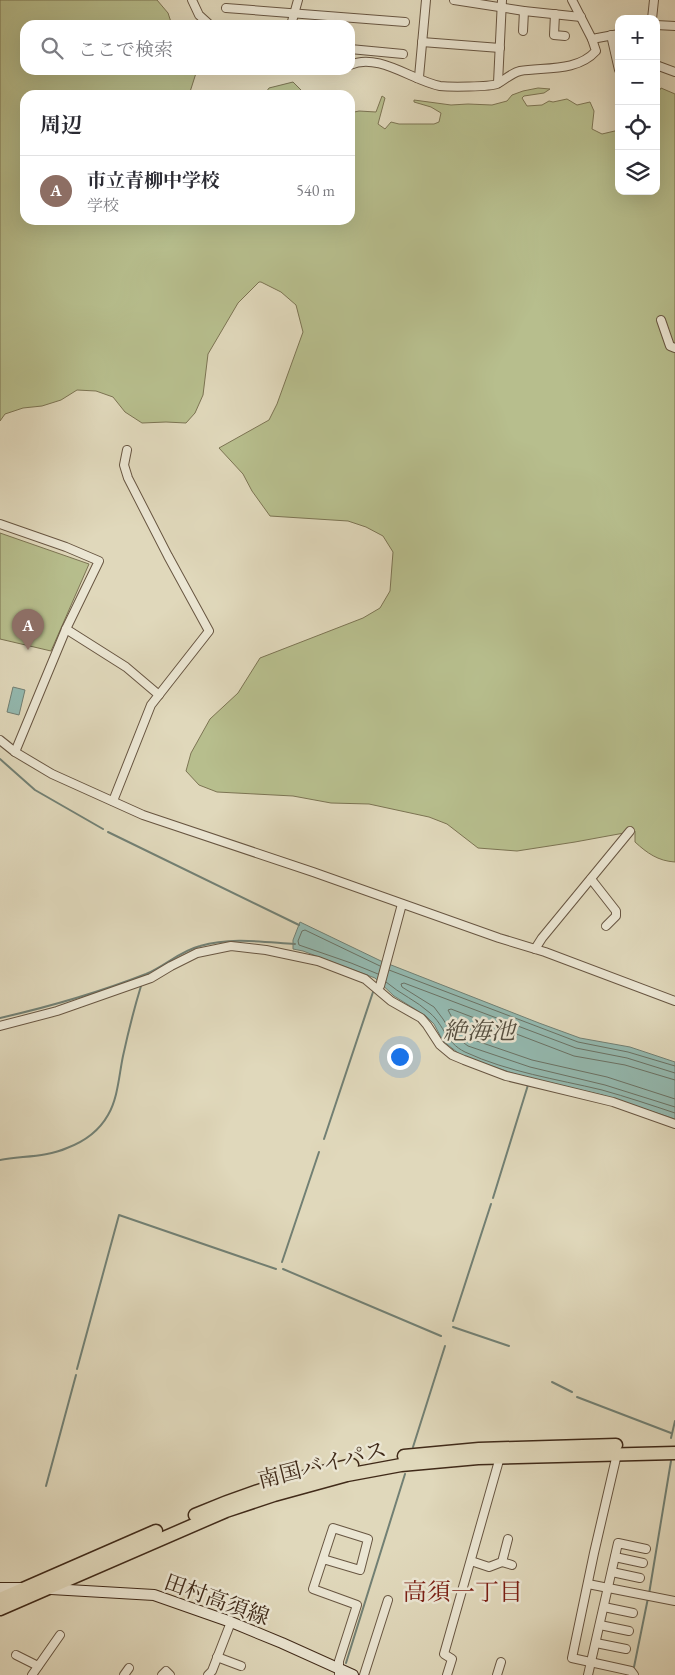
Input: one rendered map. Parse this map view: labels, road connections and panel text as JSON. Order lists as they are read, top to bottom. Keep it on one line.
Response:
{"streets":{"highway":["南国バイパス"],"main road":["田村高須線"]},"crossings":[["南国バイパス","田村高須線"]],"districts":["高須一丁目"],"water":["絶海池"],"page":{"map_buttons":["+","−"],"search":"ここで検索","heading":"周辺","list":[{"mark":"A","name":"市立青柳中学校","note":"学校","value":"540 m"}],"pins":"A"}}
